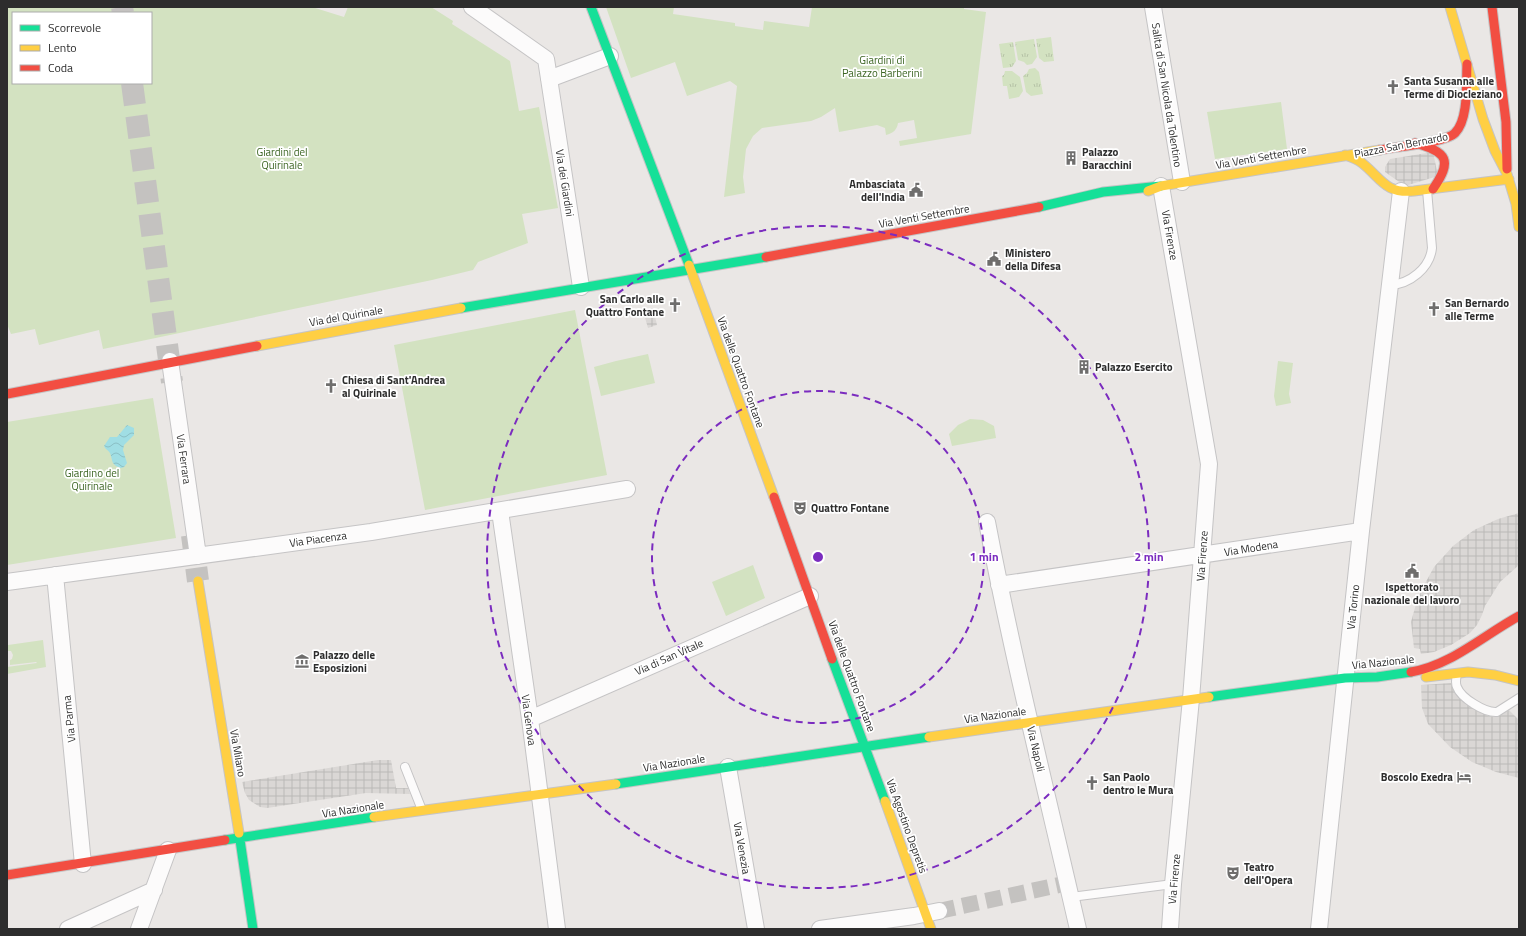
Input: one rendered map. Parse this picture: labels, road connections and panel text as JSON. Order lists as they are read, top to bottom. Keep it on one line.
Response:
{"streets":{"street":["Salita di San Nicola da Tolentino","Piazza San Bernardo","Via Venti Settembre","Via dei Giardini","Via Firenze","Via del Quirinale","Via delle Quattro Fontane","Via Ferrara","Via Piacenza","Via Modena","Via Torino","Via di San Vitale","Via Nazionale","Via Parma","Via Genova","Via Napoli","Via Milano","Via Agostino Depretis","Via Venezia"]},"crossings":[["Salita di San Nicola da Tolentino","Via Venti Settembre"],["Piazza San Bernardo","Via Venti Settembre"],["Via Venti Settembre","Via Firenze"],["Via Venti Settembre","Via del Quirinale"],["Via Venti Settembre","Via delle Quattro Fontane"],["Via dei Giardini","Via del Quirinale"],["Via Firenze","Via Modena"],["Via Firenze","Via Nazionale"],["Via del Quirinale","Via delle Quattro Fontane"],["Via del Quirinale","Via Ferrara"],["Via delle Quattro Fontane","Via di San Vitale"],["Via delle Quattro Fontane","Via Nazionale"],["Via delle Quattro Fontane","Via Agostino Depretis"],["Via Ferrara","Via Piacenza"],["Via Piacenza","Via Parma"],["Via Piacenza","Via Genova"],["Via Modena","Via Torino"],["Via Modena","Via Napoli"],["Via Torino","Via Nazionale"],["Via di San Vitale","Via Genova"],["Via Nazionale","Via Parma"],["Via Nazionale","Via Genova"],["Via Nazionale","Via Napoli"],["Via Nazionale","Via Milano"],["Via Nazionale","Via Agostino Depretis"],["Via Nazionale","Via Venezia"]],"parks":["Giardini di Palazzo Barberini","Giardini del Quirinale","Giardino del Quirinale"],"places":{"church":["Santa Susanna alle Terme di Diocleziano","San Carlo alle Quattro Fontane","San Bernardo alle Terme","Chiesa di Sant'Andrea al Quirinale","San Paolo dentro le Mura"],"building":["Palazzo Baracchini","Palazzo Esercito"],"public building":["Ambasciata dell'India","Ministero della Difesa","Ispettorato nazionale del lavoro"],"theatre":["Quattro Fontane","Teatro dell'Opera"],"museum":["Palazzo delle Esposizioni"],"hotel":["Boscolo Exedra"]},"legend":["Scorrevole","Lento","Coda"],"rings":["1 min","2 min"]}
